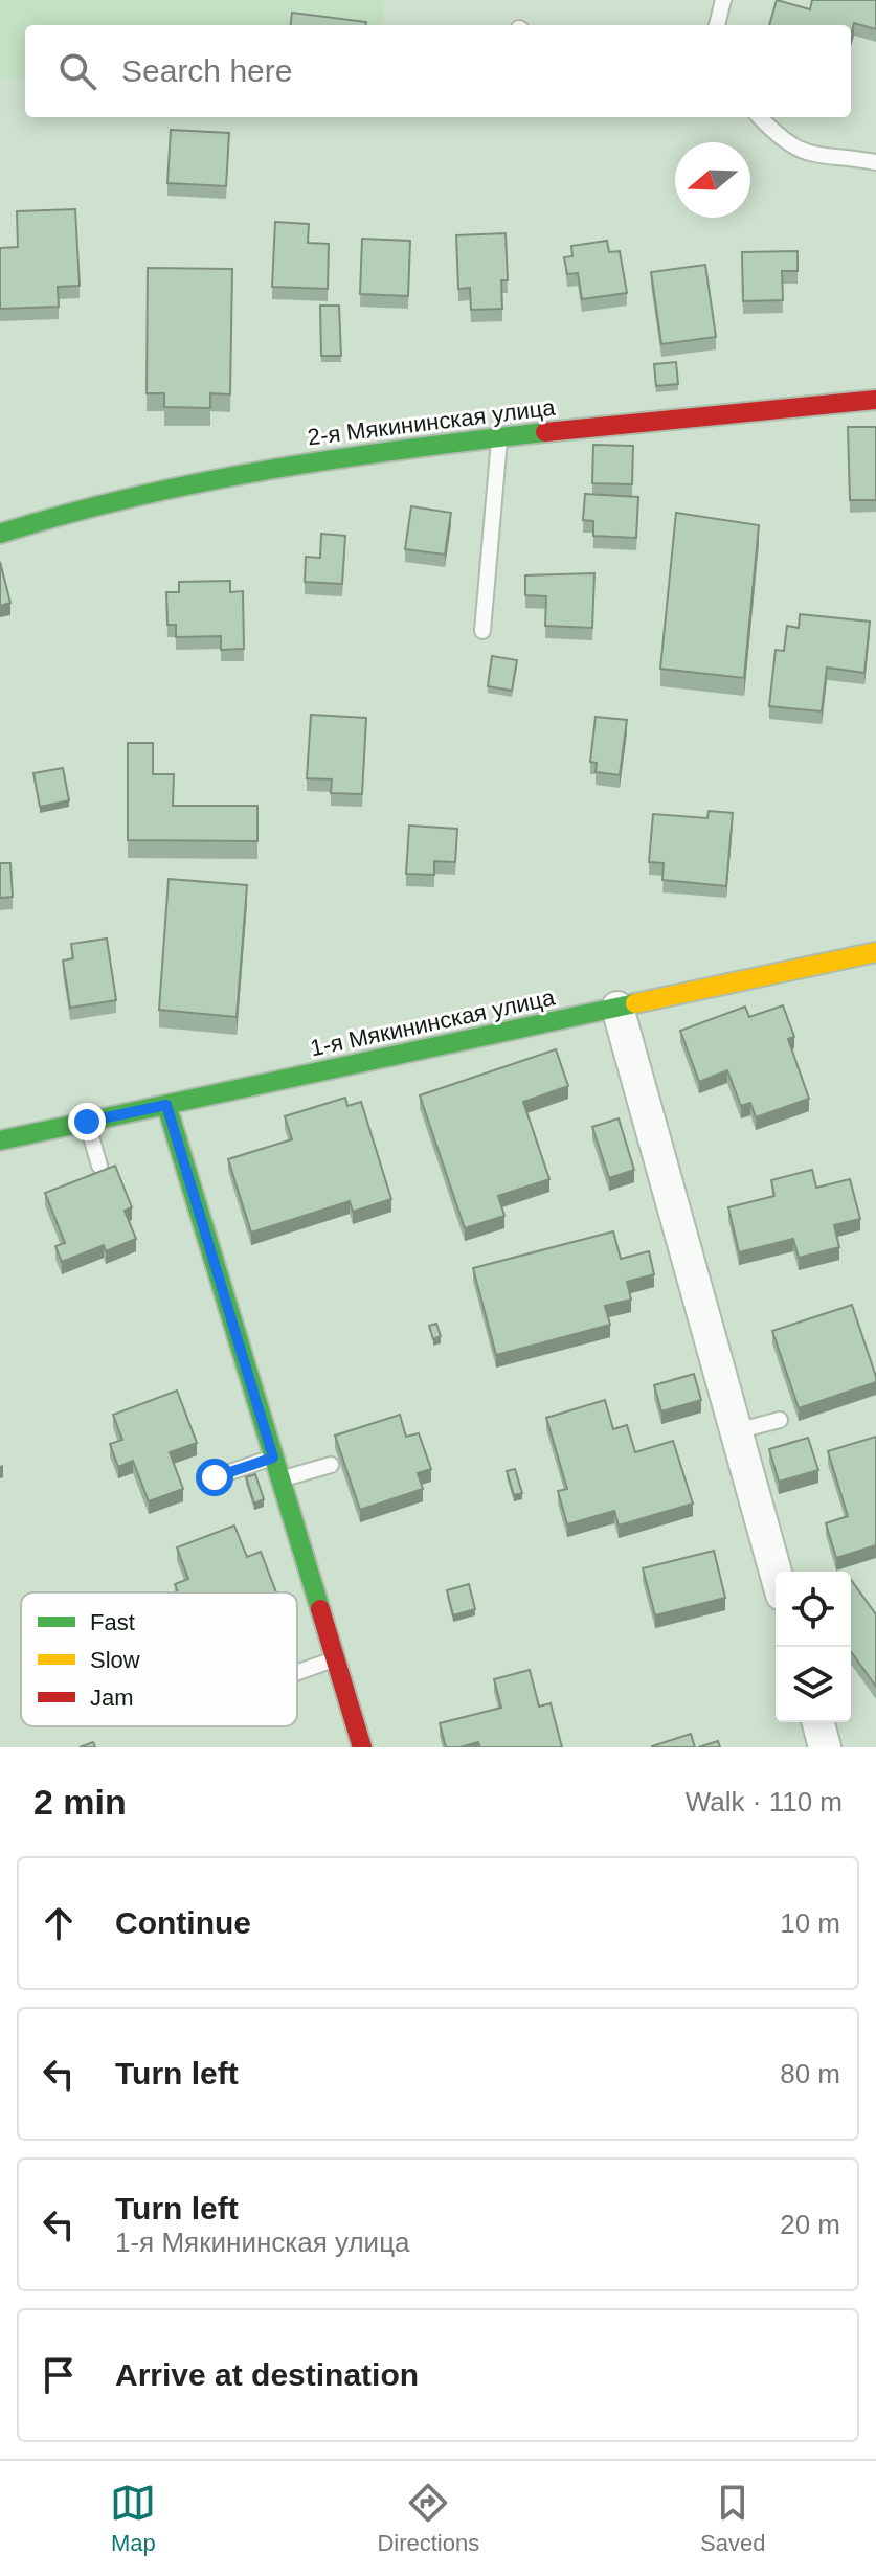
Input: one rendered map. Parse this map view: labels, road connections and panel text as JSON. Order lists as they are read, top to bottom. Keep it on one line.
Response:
{"streets":{"street":["2-я Мякининская улица","1-я Мякининская улица"]},"legend":["Fast","Slow","Jam"],"north":"left","page":{"search":"Search here","heading":["2 min","Walk · 110 m"],"list":[["Continue","10 m"],["Turn left","80 m"],["Turn left","1-я Мякининская улица","20 m"],"Arrive at destination"],"nav":["Map","Directions","Saved"]}}
